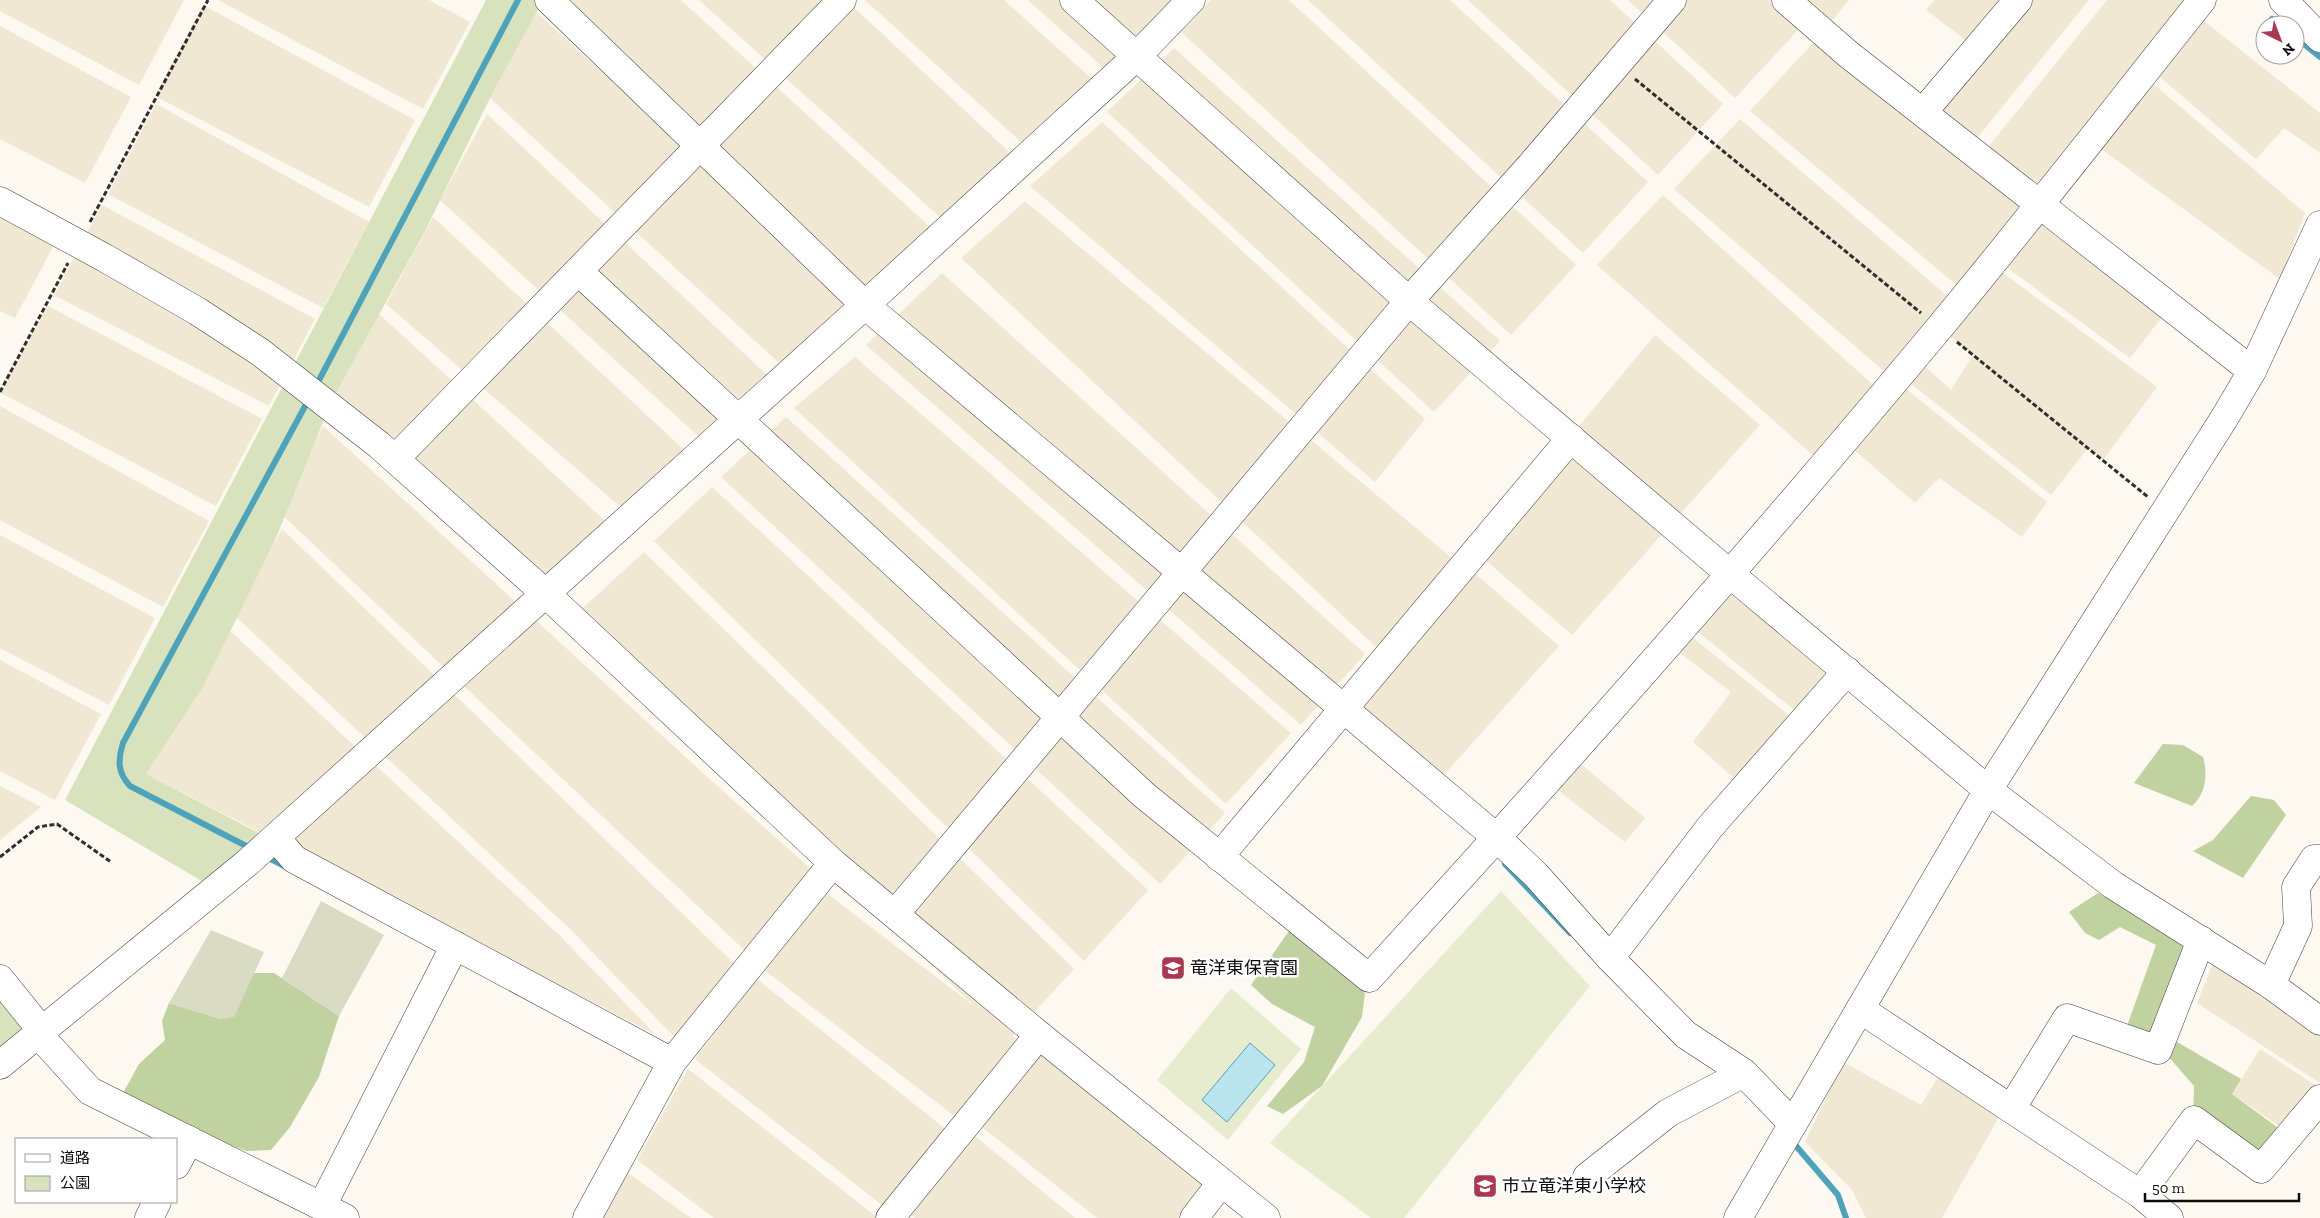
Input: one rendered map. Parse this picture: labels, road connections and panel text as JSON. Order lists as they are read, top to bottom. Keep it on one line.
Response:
{"places":{"school or university":["竜洋東保育園","市立竜洋東小学校"]},"legend":["道路","公園"],"scale_bar":"50 m","north":"bottom right"}
